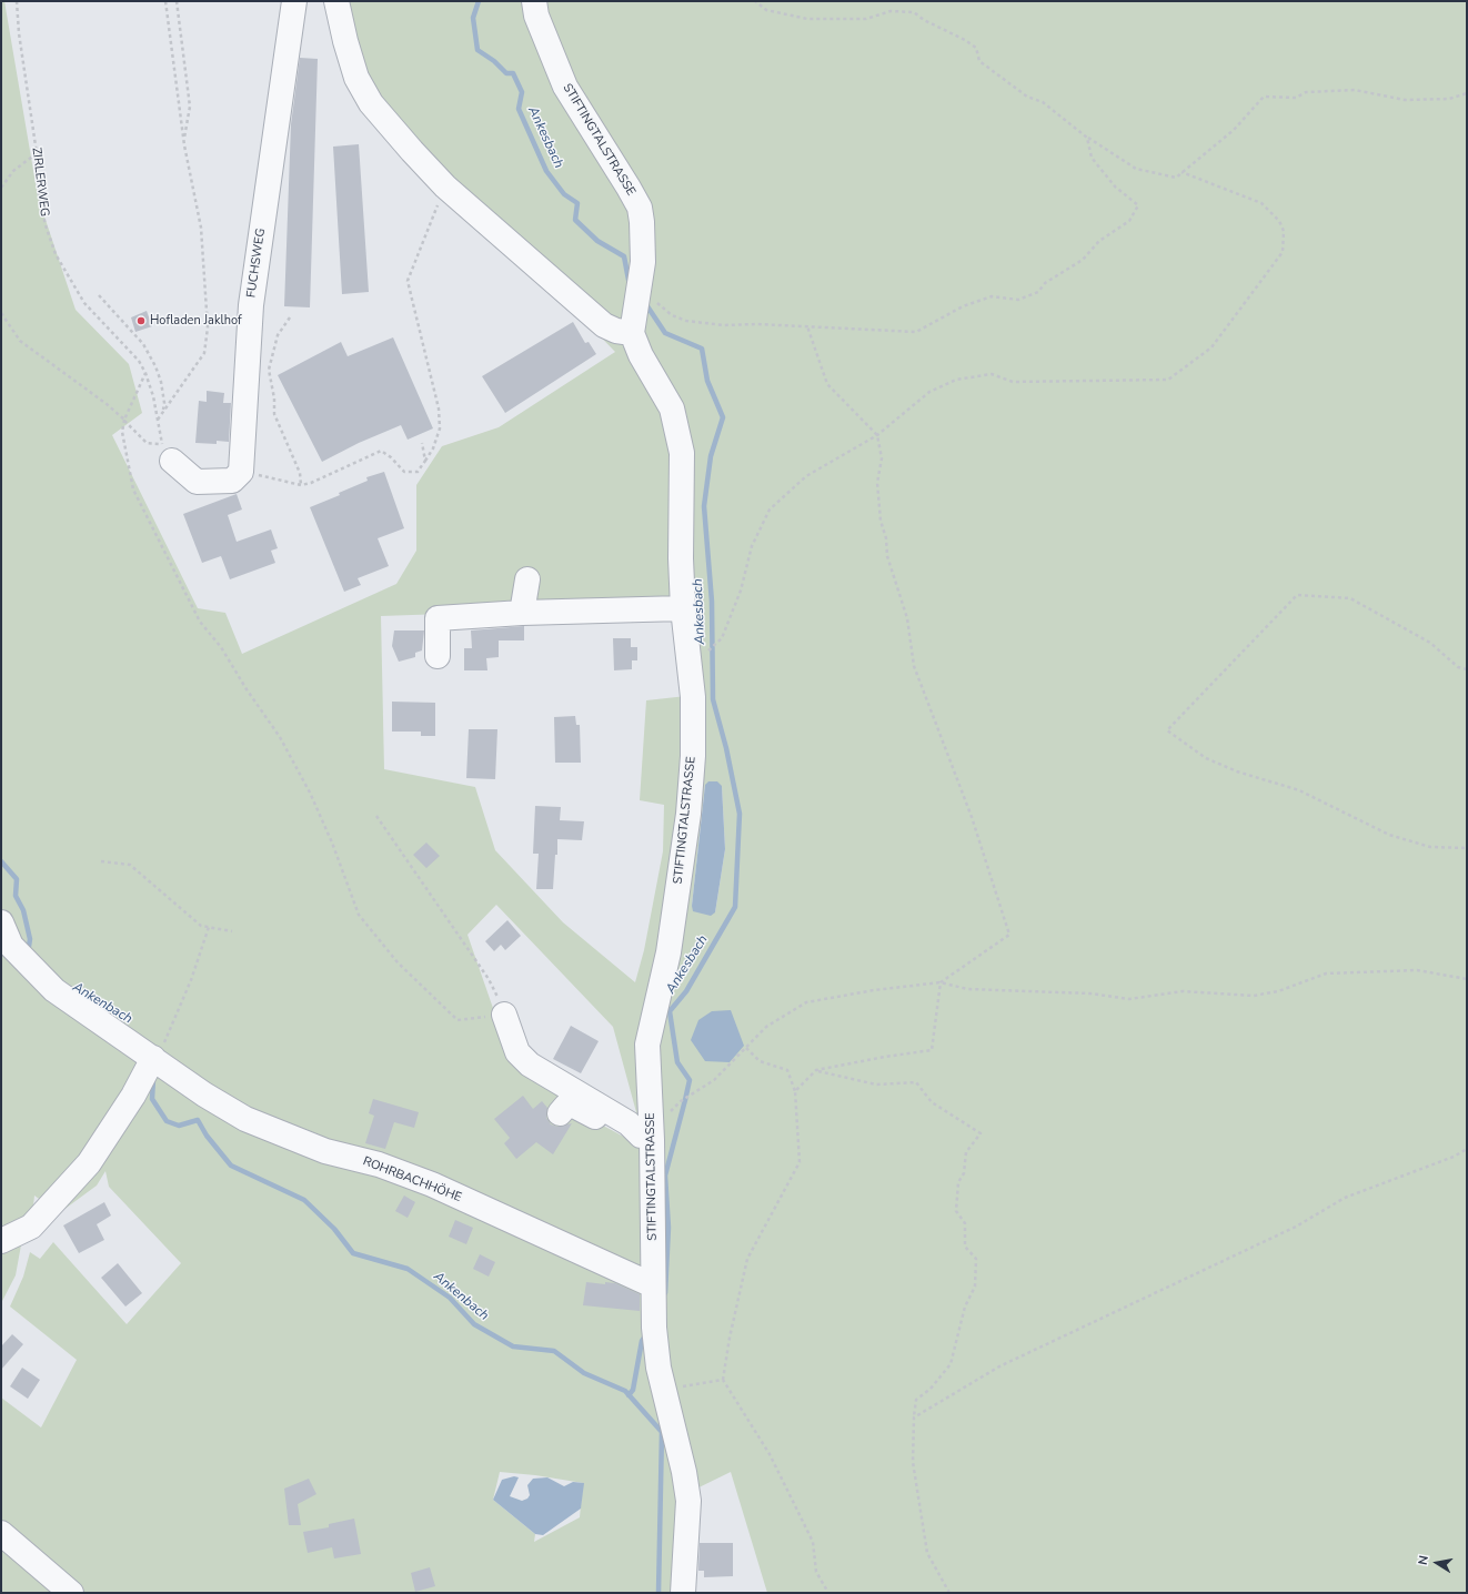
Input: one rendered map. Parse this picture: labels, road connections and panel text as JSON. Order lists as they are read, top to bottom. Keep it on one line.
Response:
{"streets":{"street":["STIFTINGTALSTRASSE","FUCHSWEG","ROHRBACHHÖHE"],"path":["ZIRLERWEG"]},"crossings":[["STIFTINGTALSTRASSE","ROHRBACHHÖHE"]],"water":["Ankesbach","Ankenbach"],"places":["Hofladen Jaklhof"],"north":"left"}
